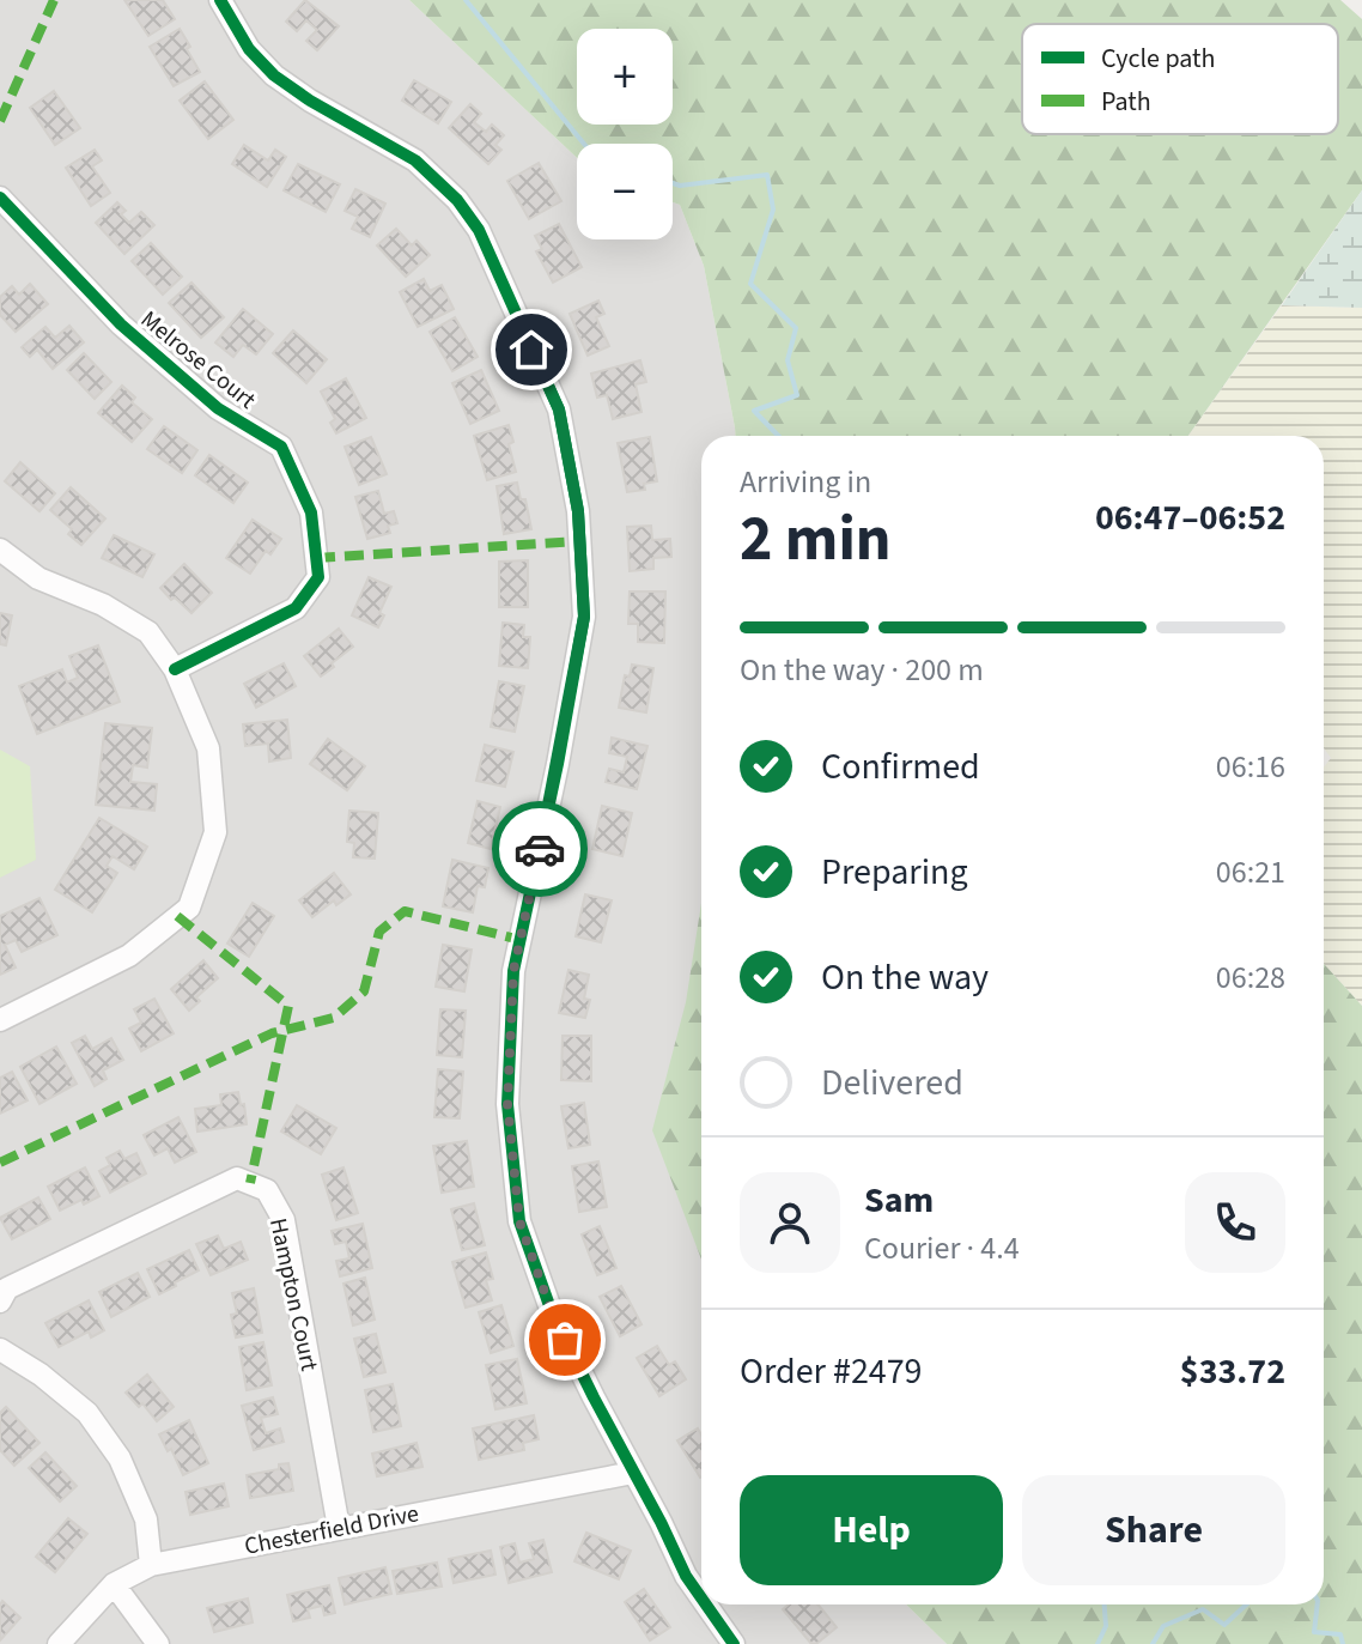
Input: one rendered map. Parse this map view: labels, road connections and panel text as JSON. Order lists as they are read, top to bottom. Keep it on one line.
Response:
{"streets":{"street":["Melrose Court","Hampton Court","Chesterfield Drive"]},"crossings":[["Hampton Court","Chesterfield Drive"]],"legend":["Cycle path","Path"],"page":{"map_buttons":["+","−"],"heading":["2 min","Arriving in","06:47–06:52"],"panel":["Sam","Courier · 4.4","Order #2479","$33.72"],"bar":"On the way · 200 m","list":[["Confirmed","06:16"],["Preparing","06:21"],["On the way","06:28"],"Delivered"],"buttons":["Help","Share"]}}
